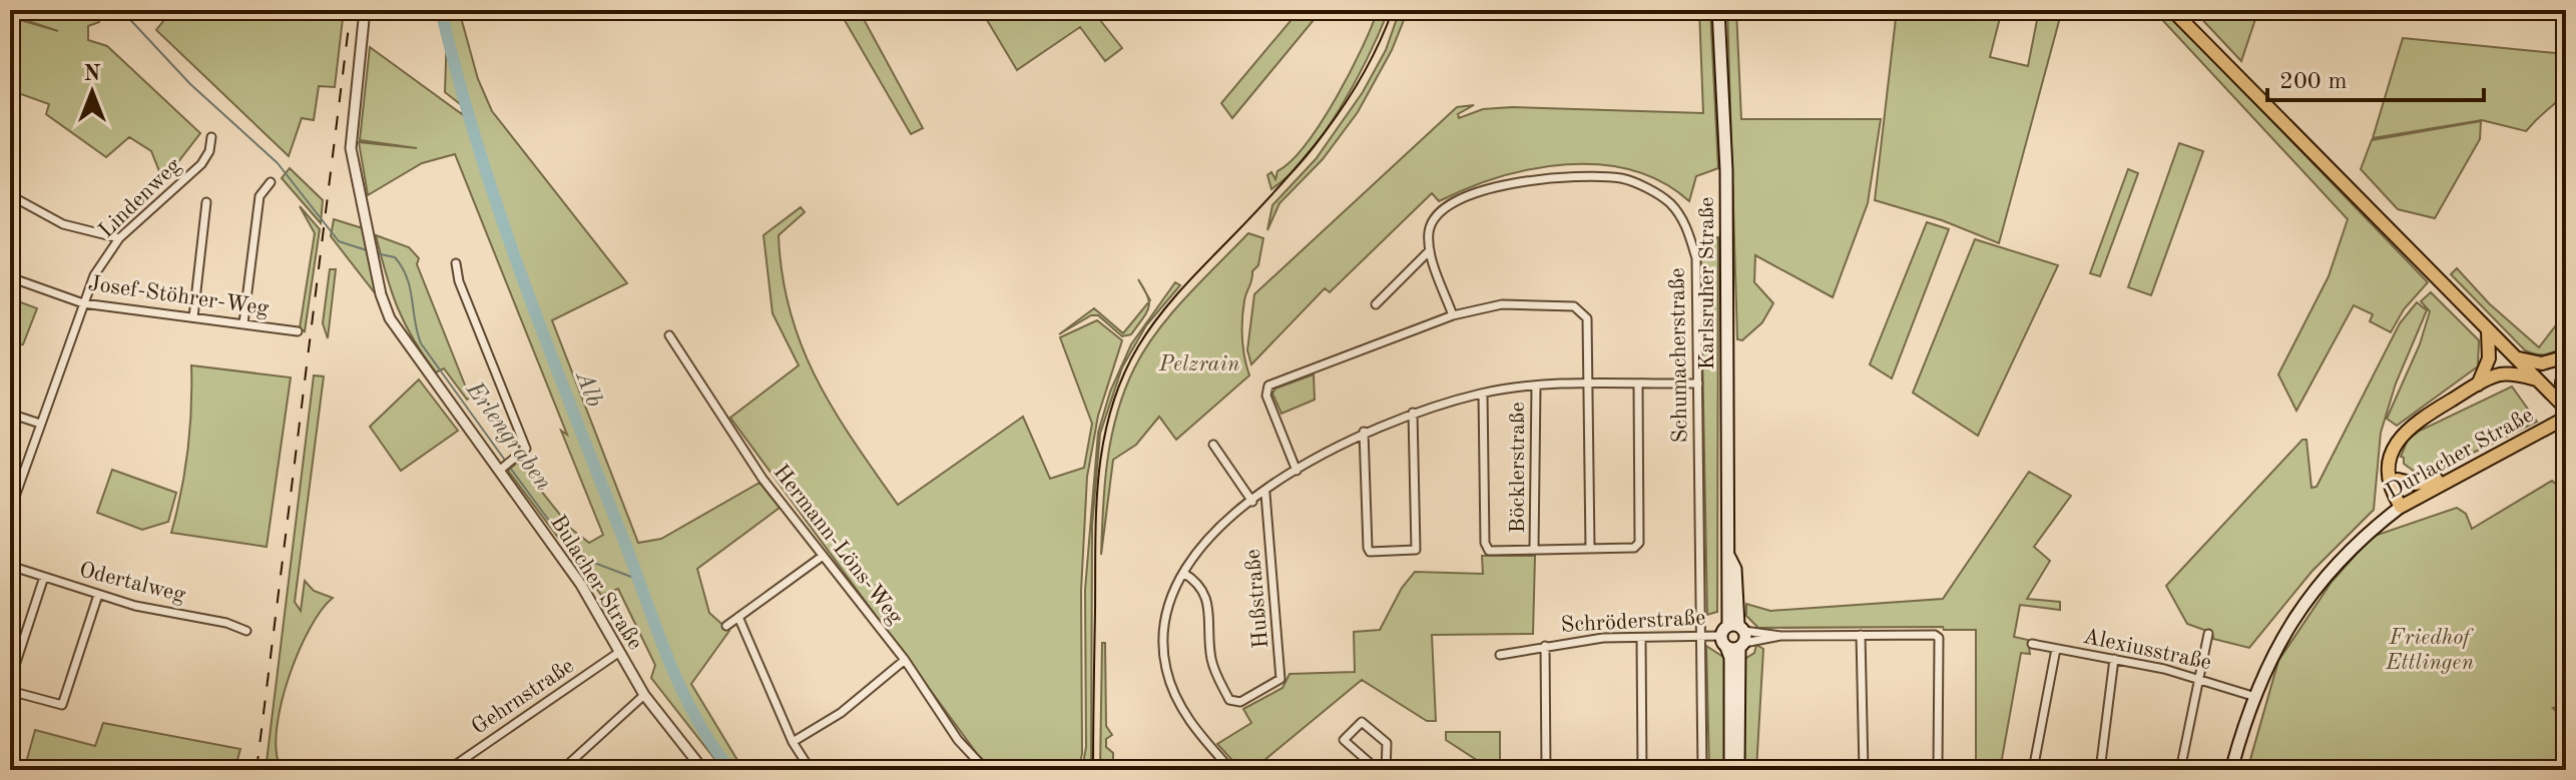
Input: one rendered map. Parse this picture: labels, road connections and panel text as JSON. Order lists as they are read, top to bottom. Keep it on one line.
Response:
{"streets":{"main road":["Karlsruher Straße","Durlacher Straße"],"street":["Lindenweg","Josef-Stöhrer-Weg","Schumacherstraße","Böcklerstraße","Hermann-Löns-Weg","Odertalweg","Bulacher Straße","Hußstraße","Schröderstraße","Alexiusstraße","Gehrnstraße"]},"crossings":[["Lindenweg","Josef-Stöhrer-Weg"],["Karlsruher Straße","Schröderstraße"],["Schumacherstraße","Schröderstraße"],["Durlacher Straße","Alexiusstraße"],["Bulacher Straße","Gehrnstraße"]],"water":["Alb","Erlengraben"],"parks":["Pelzrain","Friedhof Ettlingen"],"scale_bar":"200 m","north":"top"}
